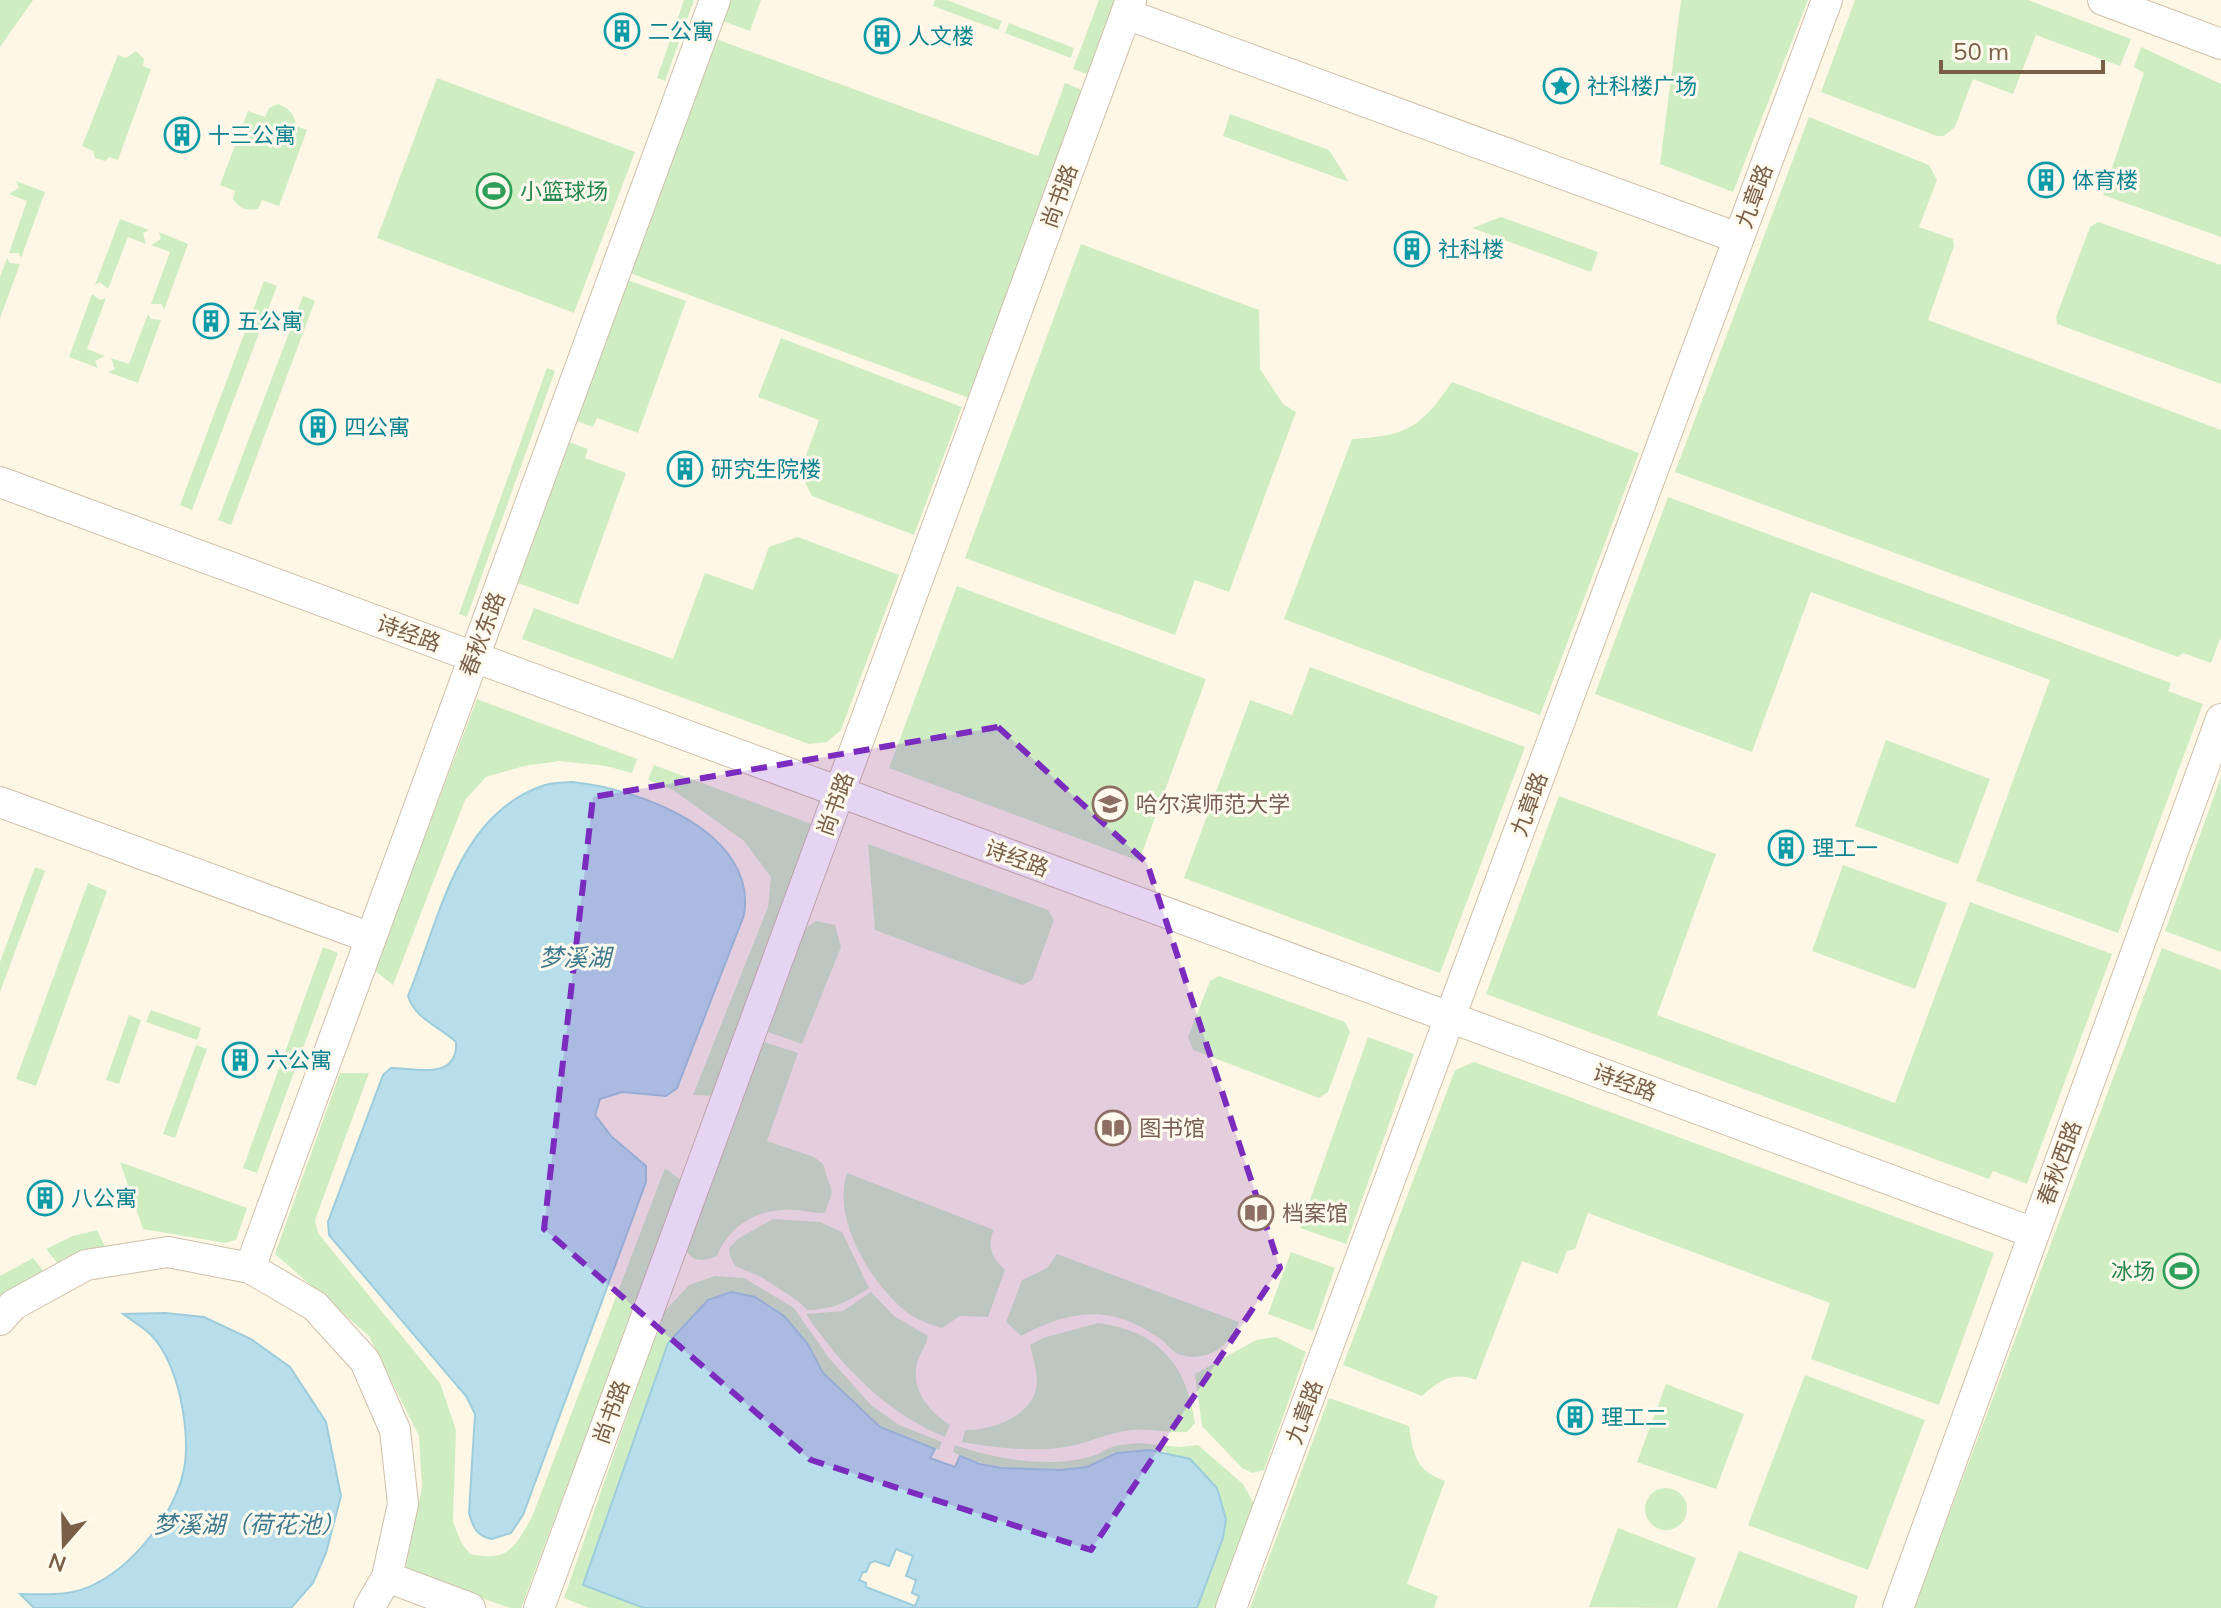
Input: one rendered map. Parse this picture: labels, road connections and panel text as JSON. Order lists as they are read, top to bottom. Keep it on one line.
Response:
{"streets":{"lane":["尚书路","九章路","诗经路","春秋东路","春秋西路"]},"crossings":[["尚书路","诗经路"],["九章路","诗经路"],["诗经路","春秋东路"],["诗经路","春秋西路"]],"water":["梦溪湖","梦溪湖（荷花池）"],"places":{"building":["二公寓","人文楼","十三公寓","体育楼","社科楼","五公寓","四公寓","研究生院楼","理工一","六公寓","八公寓","理工二"],"place":["社科楼广场"],"sports":["小篮球场","冰场"],"school or university":["哈尔滨师范大学"],"library":["图书馆","档案馆"]},"scale_bar":"50 m","north":"bottom"}
